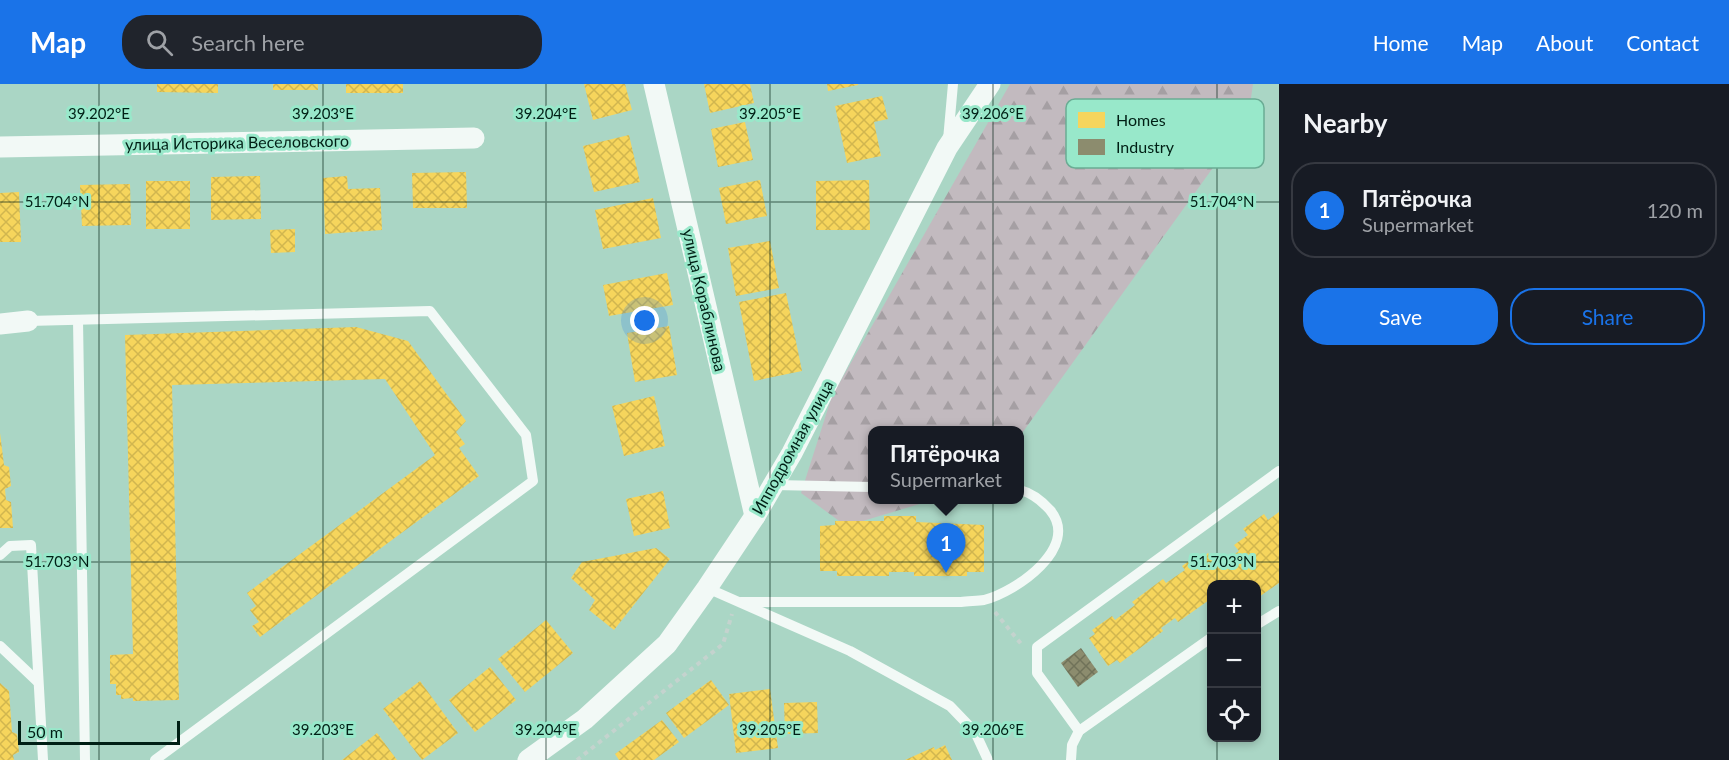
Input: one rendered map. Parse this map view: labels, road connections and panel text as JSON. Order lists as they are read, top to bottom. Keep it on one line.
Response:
{"streets":{"street":["улица Историка Веселовского","улица Кораблинова","Ипподромная улица"]},"crossings":[["улица Кораблинова","Ипподромная улица"]],"legend":["Homes","Industry"],"scale_bar":"50 m","page":{"header":"Map","search":"Search here","nav":["Home","Map","About","Contact"],"heading":"Nearby","list":[{"mark":"1","name":"Пятёрочка","note":"Supermarket","value":"120 m"}],"buttons":["Save","Share"],"popup":["Пятёрочка","Supermarket"],"pins":"1","map_buttons":["+","−"],"scale":"50 m"},"coordinates":["39.202°E","39.203°E","39.204°E","39.205°E","39.206°E","51.704°N","51.703°N"]}
